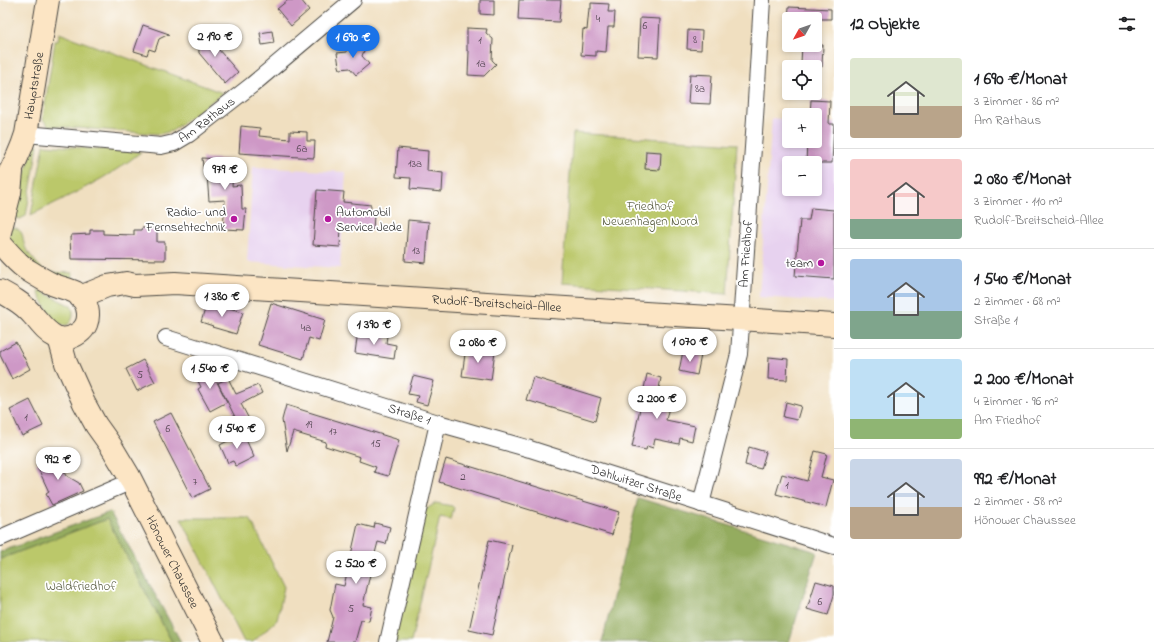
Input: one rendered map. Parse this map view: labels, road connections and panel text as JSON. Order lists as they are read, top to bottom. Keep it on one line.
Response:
{"streets":{"main road":["Hauptstraße","Rudolf-Breitscheid-Allee","Hönower Chaussee"],"street":["Am Rathaus","Am Friedhof","Straße 1","Dahlwitzer Straße"]},"crossings":[["Hauptstraße","Am Rathaus"],["Am Friedhof","Rudolf-Breitscheid-Allee"],["Am Friedhof","Dahlwitzer Straße"],["Straße 1","Dahlwitzer Straße"]],"parks":["Friedhof Neuenhagen Nord","Waldfriedhof"],"places":["Radio- und Fernsehtechnik","Automobil Service Jede","team"],"house_numbers":["4","6","8","1","1a","8a","6a","13a","13","4a","5","1","19","6","17","15","2","7","1","6","5"],"north":"bottom left","page":{"heading":"12 Objekte","map_buttons":["+","−"],"price":["2 190 €","1 690 €","979 €","1 380 €","1 390 €","1 070 €","2 080 €","1 540 €","2 200 €","1 540 €","992 €","2 520 €"],"list":[{"name":"1 690 €/Monat","note":"3 Zimmer · 86 m² · Am Rathaus"},{"name":"2 080 €/Monat","note":"3 Zimmer · 110 m² · Rudolf-Breitscheid-Allee"},{"name":"1 540 €/Monat","note":"2 Zimmer · 68 m² · Straße 1"},{"name":"2 200 €/Monat","note":"4 Zimmer · 96 m² · Am Friedhof"},{"name":"992 €/Monat","note":"2 Zimmer · 58 m² · Hönower Chaussee"}]}}
